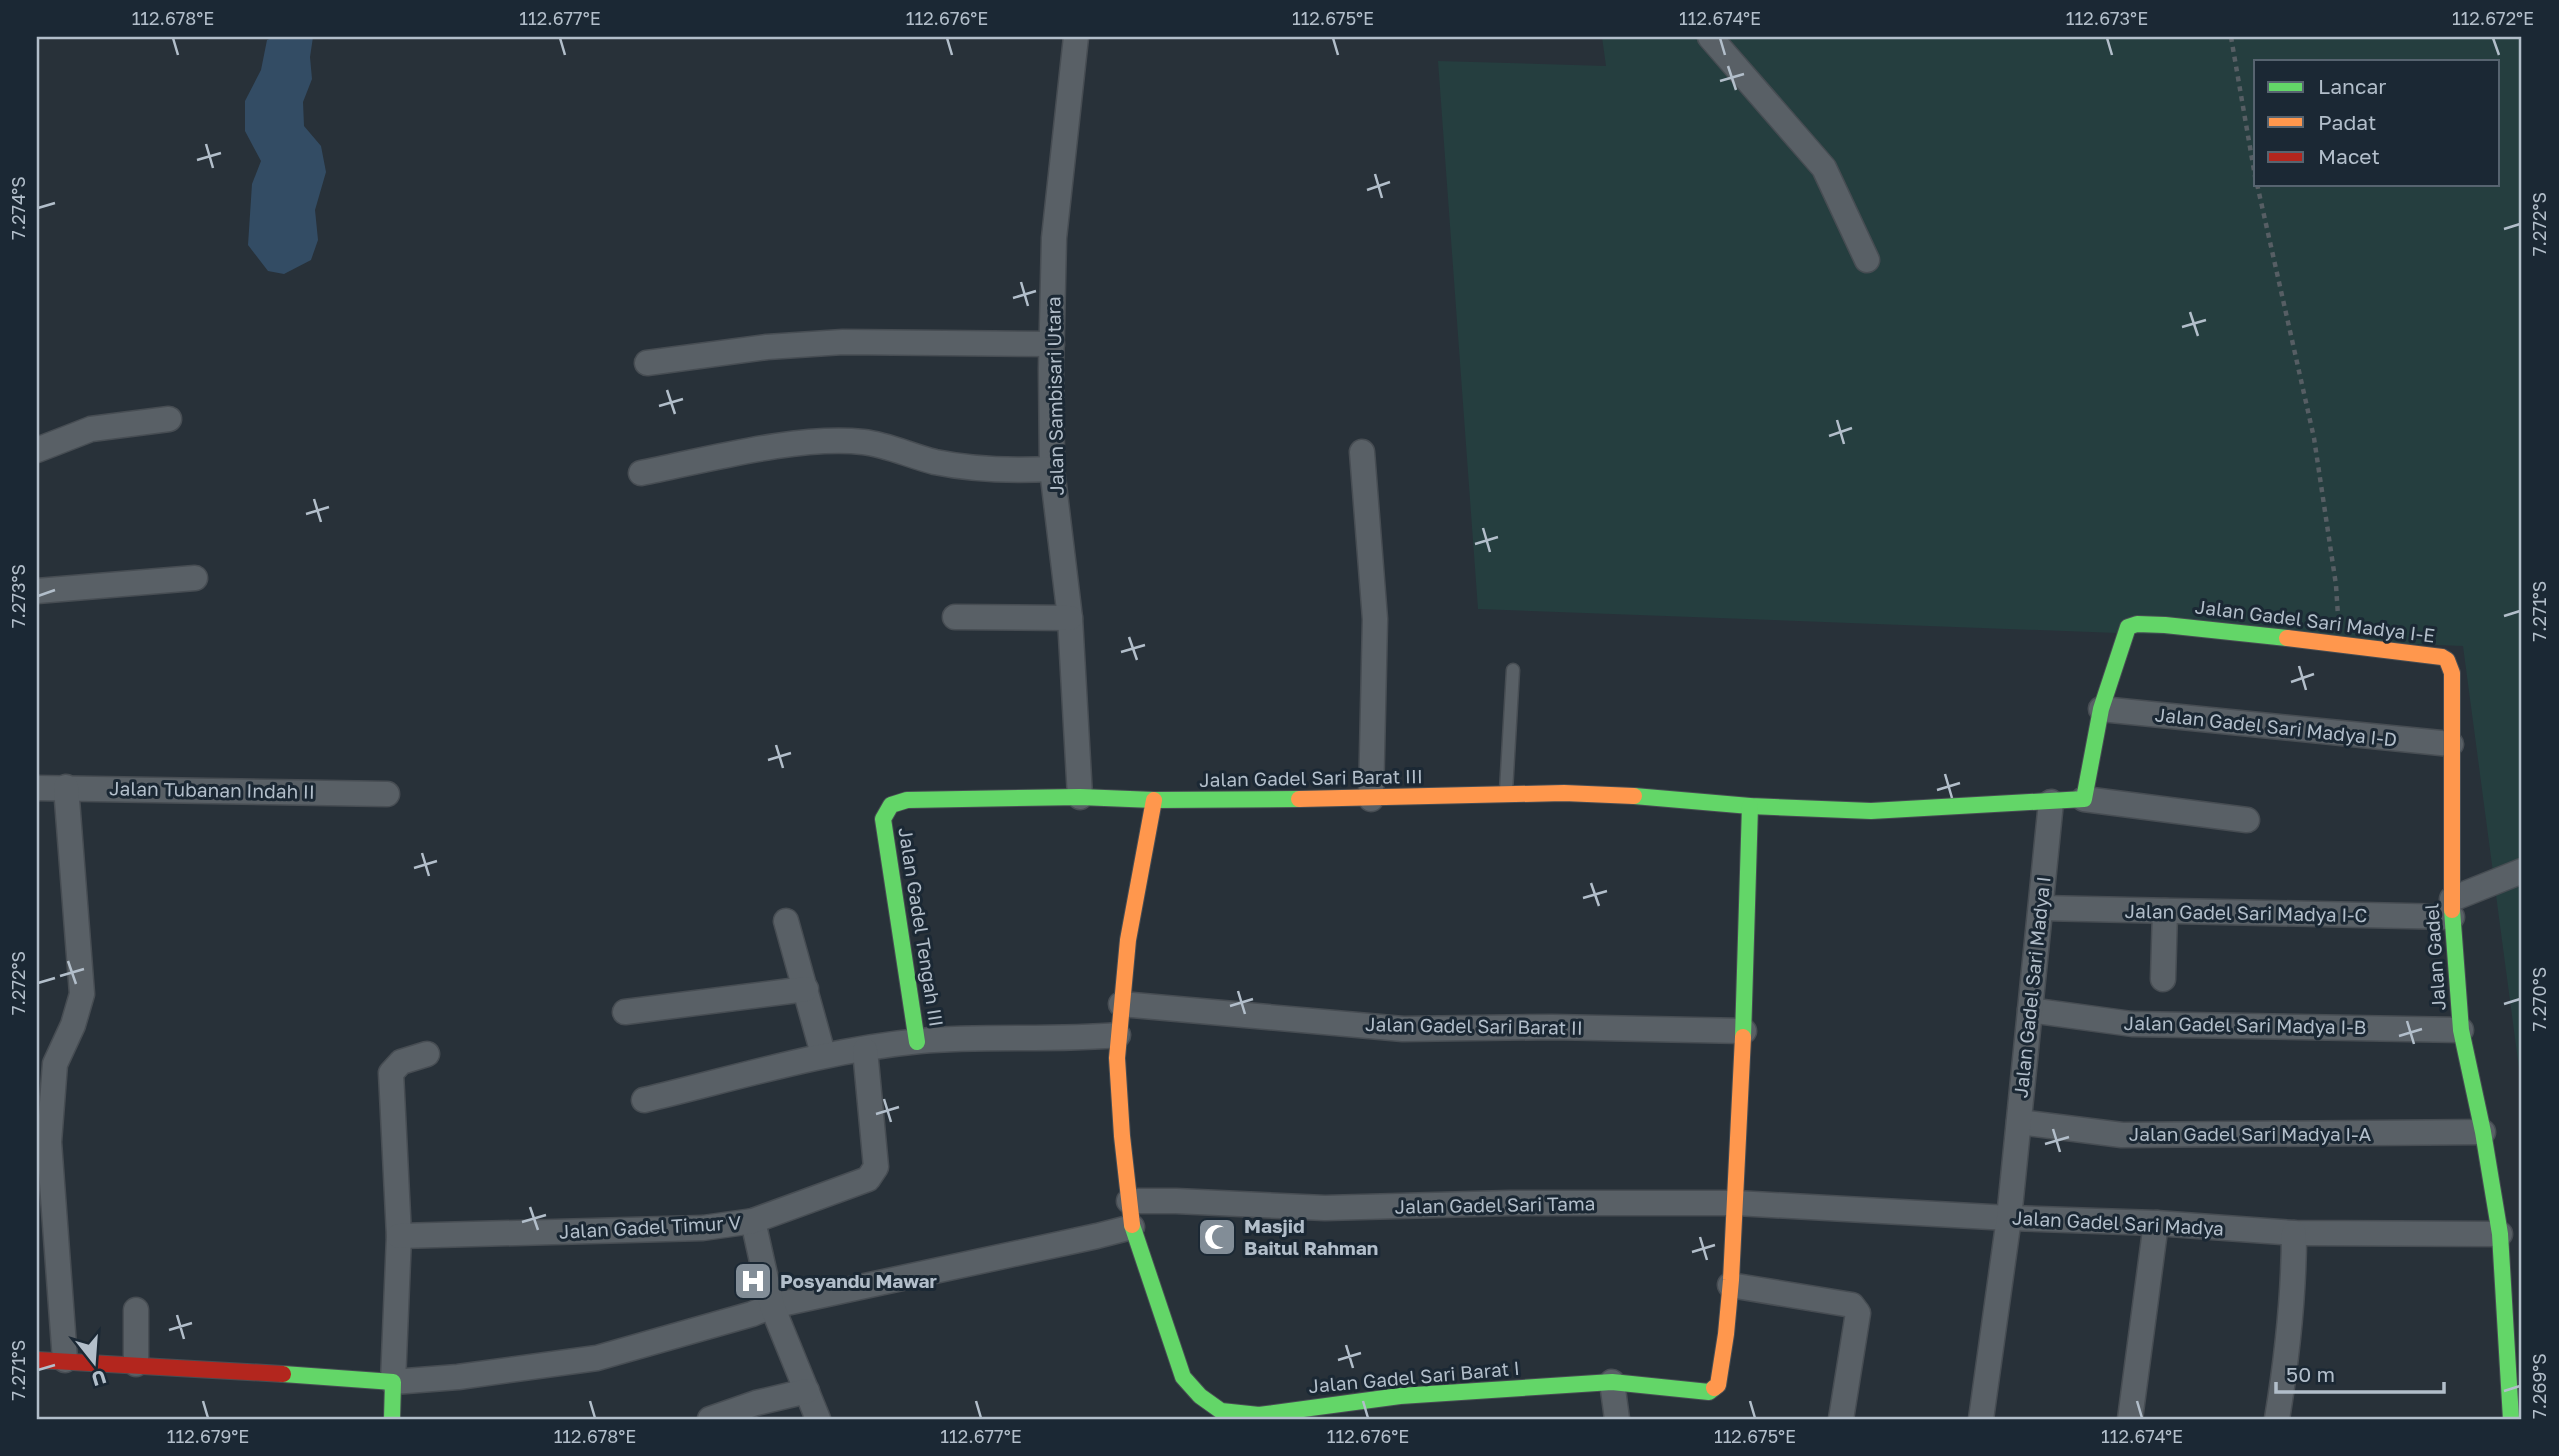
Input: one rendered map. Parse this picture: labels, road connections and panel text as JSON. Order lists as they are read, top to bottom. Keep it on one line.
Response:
{"streets":{"street":["Jalan Sambisari Utara","Jalan Gadel Sari Madya I-E","Jalan Gadel Sari Madya I-D","Jalan Gadel Sari Barat III","Jalan Tubanan Indah II","Jalan Gadel Sari Madya I-C","Jalan Gadel Tengah III","Jalan Gadel","Jalan Gadel Sari Madya I","Jalan Gadel Sari Madya I-B","Jalan Gadel Sari Barat II","Jalan Gadel Sari Madya I-A","Jalan Gadel Sari Tama","Jalan Gadel Sari Madya","Jalan Gadel Timur V","Jalan Gadel Sari Barat I"]},"crossings":[["Jalan Sambisari Utara","Jalan Gadel Sari Barat III"],["Jalan Gadel Sari Madya I-E","Jalan Gadel Sari Madya I-D"],["Jalan Gadel Sari Madya I-E","Jalan Gadel"],["Jalan Gadel Sari Madya I-D","Jalan Gadel"],["Jalan Gadel Sari Barat III","Jalan Gadel Tengah III"],["Jalan Gadel Sari Barat III","Jalan Gadel Sari Madya I"],["Jalan Gadel Sari Madya I-C","Jalan Gadel"],["Jalan Gadel Sari Madya I-C","Jalan Gadel Sari Madya I"],["Jalan Gadel","Jalan Gadel Sari Madya I-B"],["Jalan Gadel","Jalan Gadel Sari Madya I-A"],["Jalan Gadel","Jalan Gadel Sari Madya"],["Jalan Gadel Sari Madya I","Jalan Gadel Sari Madya I-B"],["Jalan Gadel Sari Madya I","Jalan Gadel Sari Madya I-A"],["Jalan Gadel Sari Madya I","Jalan Gadel Sari Madya"],["Jalan Gadel Sari Tama","Jalan Gadel Sari Madya"]],"places":{"mosque":["Masjid Baitul Rahman"],"hospital":["Posyandu Mawar"]},"legend":["Lancar","Padat","Macet"],"scale_bar":"50 m","north":"bottom","coordinates":["112.678°E","112.677°E","112.676°E","112.675°E","112.674°E","112.673°E","112.672°E","7.274°S","7.272°S","7.273°S","7.271°S","7.270°S","7.269°S","112.679°E"]}
